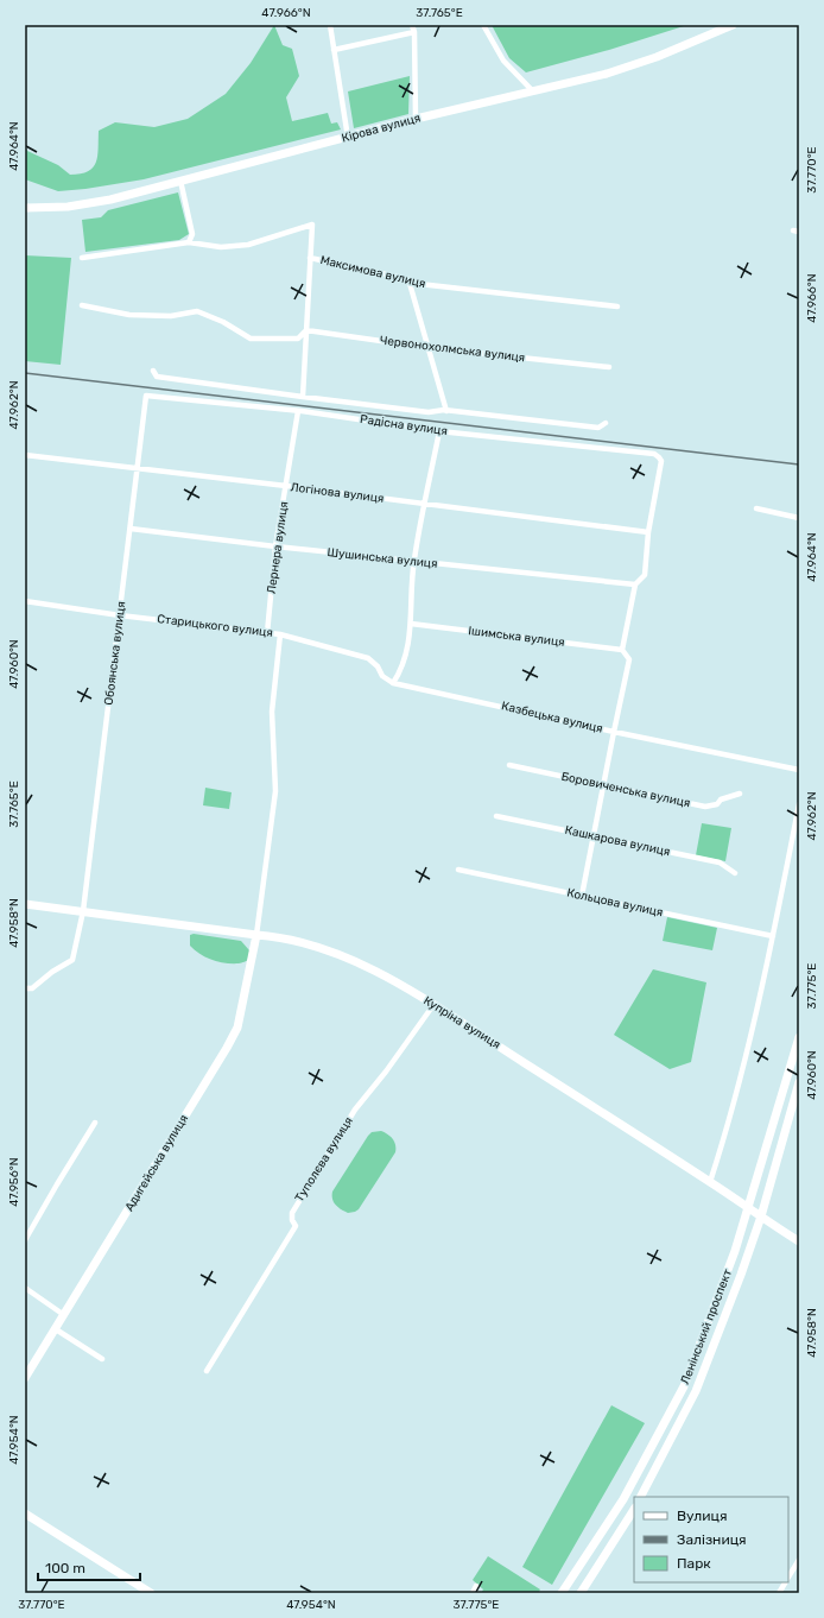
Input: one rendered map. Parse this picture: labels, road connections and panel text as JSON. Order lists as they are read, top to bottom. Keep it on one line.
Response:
{"streets":{"main road":["Кірова вулиця","Купріна вулиця","Адигейська вулиця","Ленінський проспект"],"street":["Максимова вулиця","Червонохолмська вулиця","Радісна вулиця","Логінова вулиця","Лернера вулиця","Шушинська вулиця","Старицького вулиця","Ішимська вулиця","Обоянська вулиця","Казбецька вулиця","Боровиченська вулиця","Кашкарова вулиця","Кольцова вулиця","Туполєва вулиця"]},"crossings":[["Радісна вулиця","Логінова вулиця"],["Радісна вулиця","Лернера вулиця"],["Радісна вулиця","Обоянська вулиця"],["Логінова вулиця","Лернера вулиця"],["Логінова вулиця","Обоянська вулиця"],["Лернера вулиця","Шушинська вулиця"],["Лернера вулиця","Старицького вулиця"],["Шушинська вулиця","Обоянська вулиця"],["Старицького вулиця","Обоянська вулиця"],["Старицького вулиця","Казбецька вулиця"],["Обоянська вулиця","Купріна вулиця"],["Купріна вулиця","Туполєва вулиця"],["Купріна вулиця","Адигейська вулиця"],["Купріна вулиця","Ленінський проспект"]],"legend":["Вулиця","Залізниця","Парк"],"scale_bar":"100 m","coordinates":["47.966°N","37.765°E","47.964°N","37.770°E","47.962°N","47.960°N","47.958°N","37.775°E","47.956°N","47.954°N"]}
